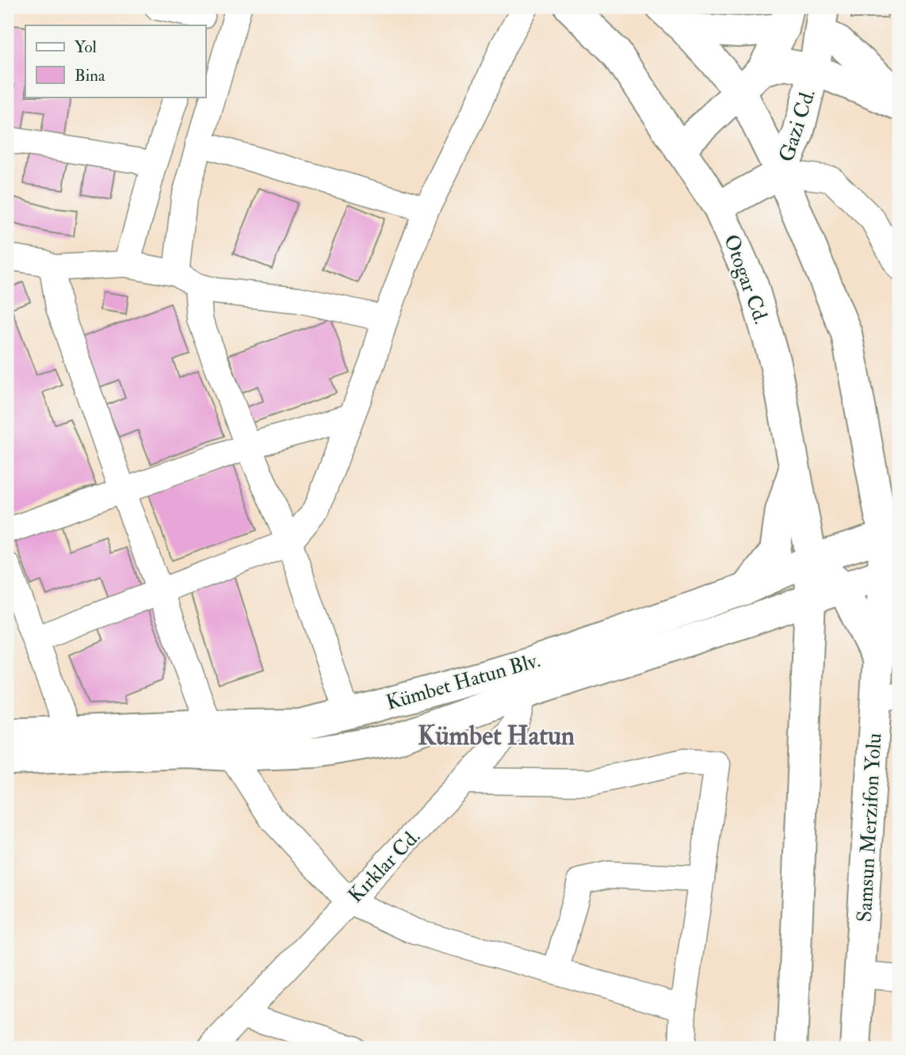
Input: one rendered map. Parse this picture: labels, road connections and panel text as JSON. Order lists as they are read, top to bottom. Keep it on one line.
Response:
{"streets":{"main road":["Gazi Cd.","Otogar Cd.","Kümbet Hatun Blv.","Samsun Merzifon Yolu"],"street":["Kırklar Cd."]},"crossings":[["Gazi Cd.","Otogar Cd."],["Otogar Cd.","Kümbet Hatun Blv."],["Kümbet Hatun Blv.","Samsun Merzifon Yolu"],["Kümbet Hatun Blv.","Kırklar Cd."]],"districts":["Kümbet Hatun"],"legend":["Yol","Bina"]}
